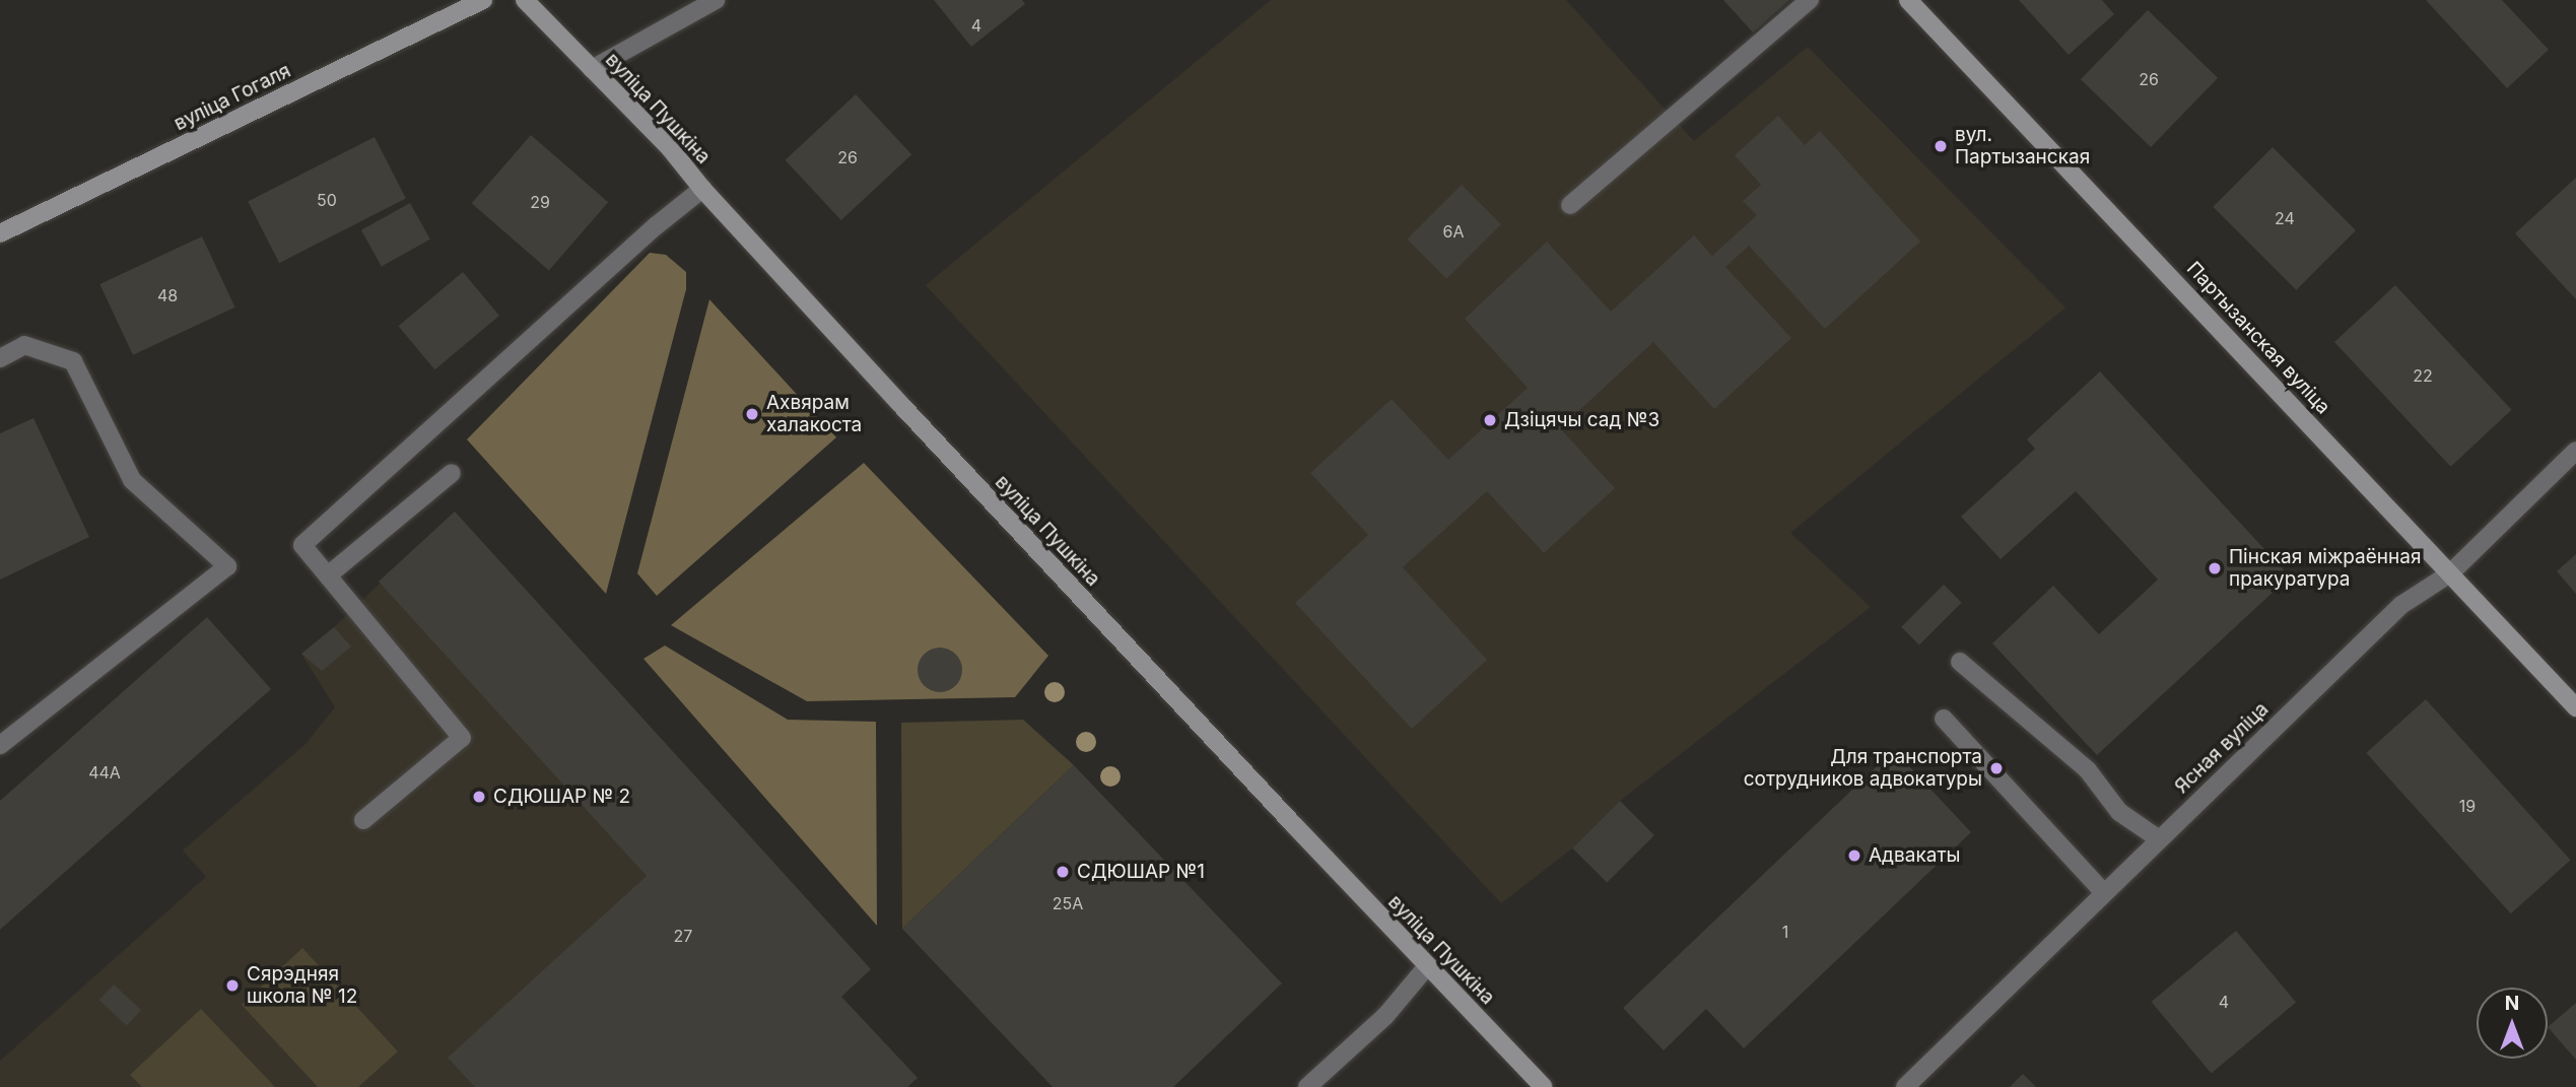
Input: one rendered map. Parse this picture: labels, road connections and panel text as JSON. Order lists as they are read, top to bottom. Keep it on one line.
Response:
{"streets":{"street":["вуліца Гогаля","вуліца Пушкіна","Партызанская вуліца","Ясная вуліца"]},"crossings":[["Партызанская вуліца","Ясная вуліца"]],"places":["вул. Партызанская","Ахвярам халакоста","Дзіцячы сад №3","Пінская міжраённая пракуратура","Для транспорта сотрудников адвокатуры","СДЮШАР № 2","Адвакаты","СДЮШАР №1","Сярэдняя школа № 12"],"house_numbers":["4","26","26","50","29","24","6А","48","22","44А","19","25А","1","27","4"],"north":"top"}
